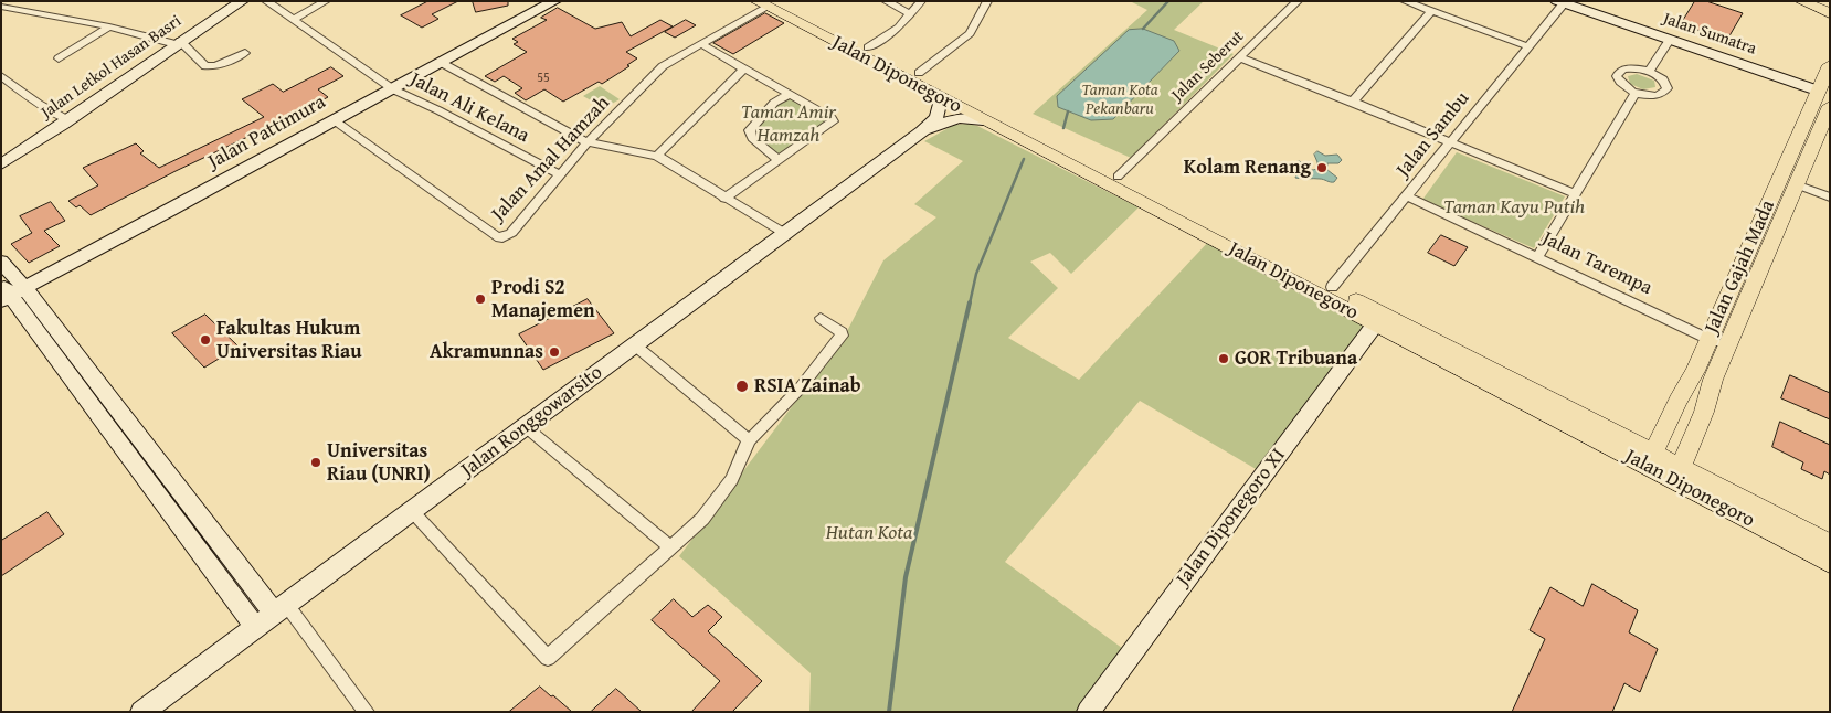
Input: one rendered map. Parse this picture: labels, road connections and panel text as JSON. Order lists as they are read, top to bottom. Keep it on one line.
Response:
{"streets":{"main road":["Jalan Diponegoro","Jalan Gajah Mada"],"street":["Jalan Sumatra","Jalan Seberut","Jalan Letkol Hasan Basri","Jalan Ali Kelana","Jalan Pattimura","Jalan Sambu","Jalan Amal Hamzah","Jalan Tarempa","Jalan Ronggowarsito","Jalan Diponegoro XI"]},"crossings":[["Jalan Sumatra","Jalan Sambu"],["Jalan Sumatra","Jalan Gajah Mada"],["Jalan Seberut","Jalan Diponegoro"],["Jalan Diponegoro","Jalan Sambu"],["Jalan Diponegoro","Jalan Amal Hamzah"],["Jalan Diponegoro","Jalan Gajah Mada"],["Jalan Diponegoro","Jalan Ronggowarsito"],["Jalan Diponegoro","Jalan Diponegoro XI"],["Jalan Ali Kelana","Jalan Pattimura"],["Jalan Ali Kelana","Jalan Amal Hamzah"],["Jalan Pattimura","Jalan Amal Hamzah"],["Jalan Sambu","Jalan Tarempa"],["Jalan Tarempa","Jalan Gajah Mada"]],"parks":["Taman Kota Pekanbaru","Taman Amir Hamzah","Taman Kayu Putih","Hutan Kota"],"places":["Kolam Renang","Prodi S2 Manajemen","Fakultas Hukum Universitas Riau","Akramunnas","GOR Tribuana","RSIA Zainab","Universitas Riau (UNRI)"],"house_numbers":["55"]}
